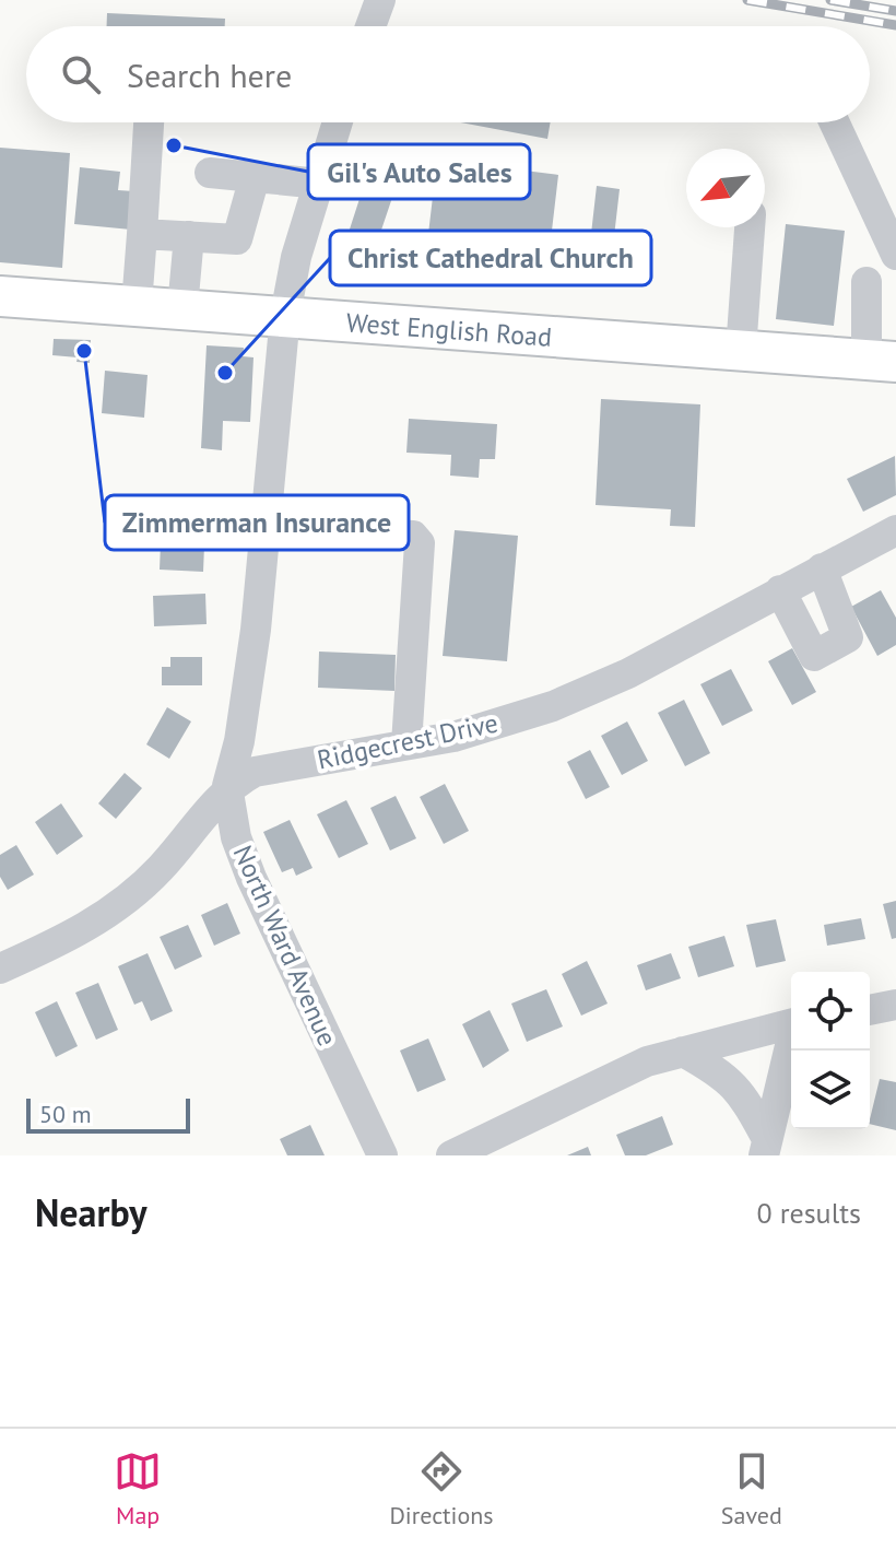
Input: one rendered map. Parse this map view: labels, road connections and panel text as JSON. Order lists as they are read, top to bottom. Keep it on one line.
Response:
{"streets":{"main road":["West English Road"],"street":["Ridgecrest Drive","North Ward Avenue"]},"crossings":[["West English Road","North Ward Avenue"],["Ridgecrest Drive","North Ward Avenue"]],"places":["Gil's Auto Sales","Zimmerman Insurance","Christ Cathedral Church"],"scale_bar":"50 m","north":"bottom left","page":{"search":"Search here","scale":"50 m","heading":["Nearby","0 results"],"nav":["Map","Directions","Saved"]}}
